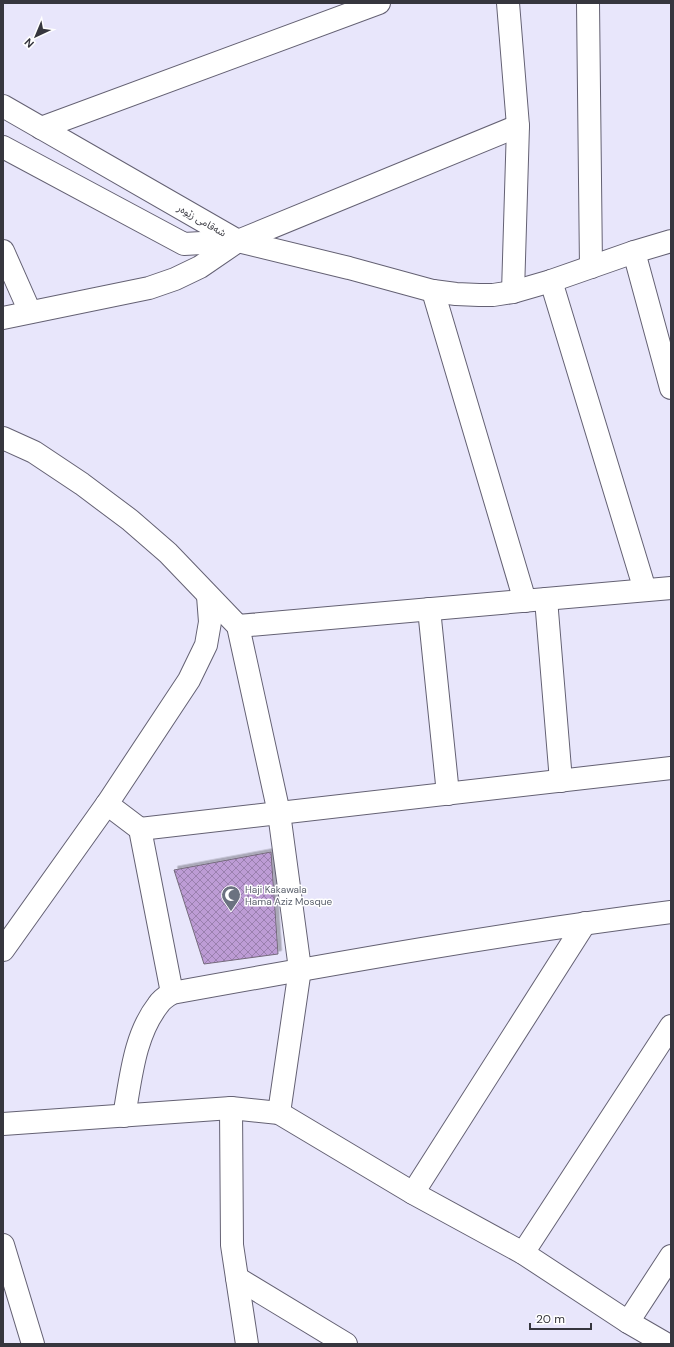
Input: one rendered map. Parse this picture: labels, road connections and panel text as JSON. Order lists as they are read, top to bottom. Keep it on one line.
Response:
{"streets":{"street":["شەقامی زێوەر"]},"places":{"mosque":["Haji Kakawala Hama Aziz Mosque"]},"scale_bar":"20 m","north":"bottom left"}
